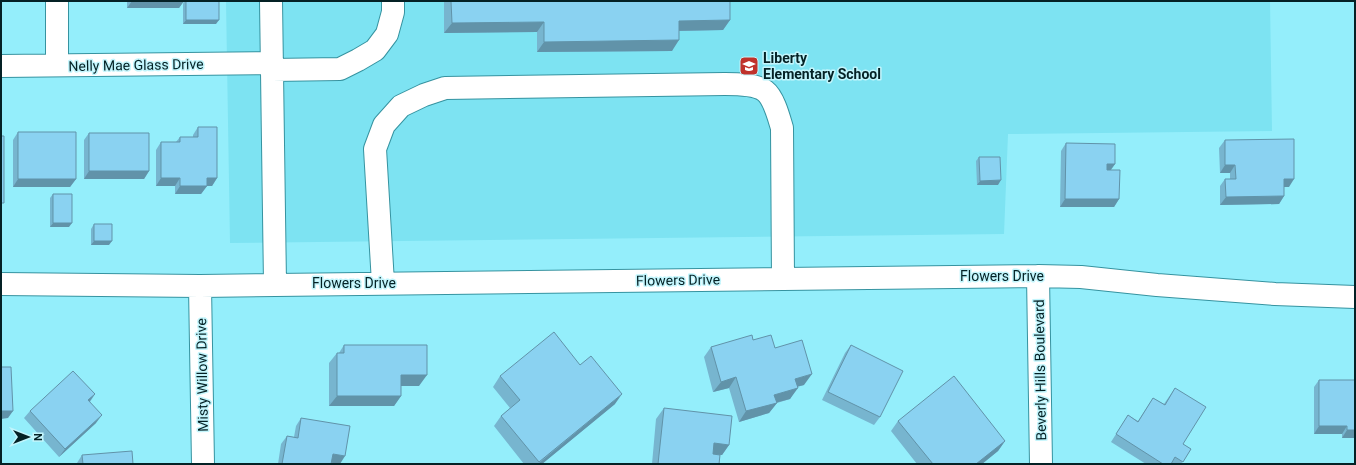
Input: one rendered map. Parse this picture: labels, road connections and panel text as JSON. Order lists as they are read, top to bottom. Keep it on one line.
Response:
{"streets":{"street":["Nelly Mae Glass Drive","Flowers Drive","Beverly Hills Boulevard","Misty Willow Drive"]},"crossings":[["Flowers Drive","Beverly Hills Boulevard"],["Flowers Drive","Misty Willow Drive"]],"places":{"school or university":["Liberty Elementary School"]},"north":"right"}
